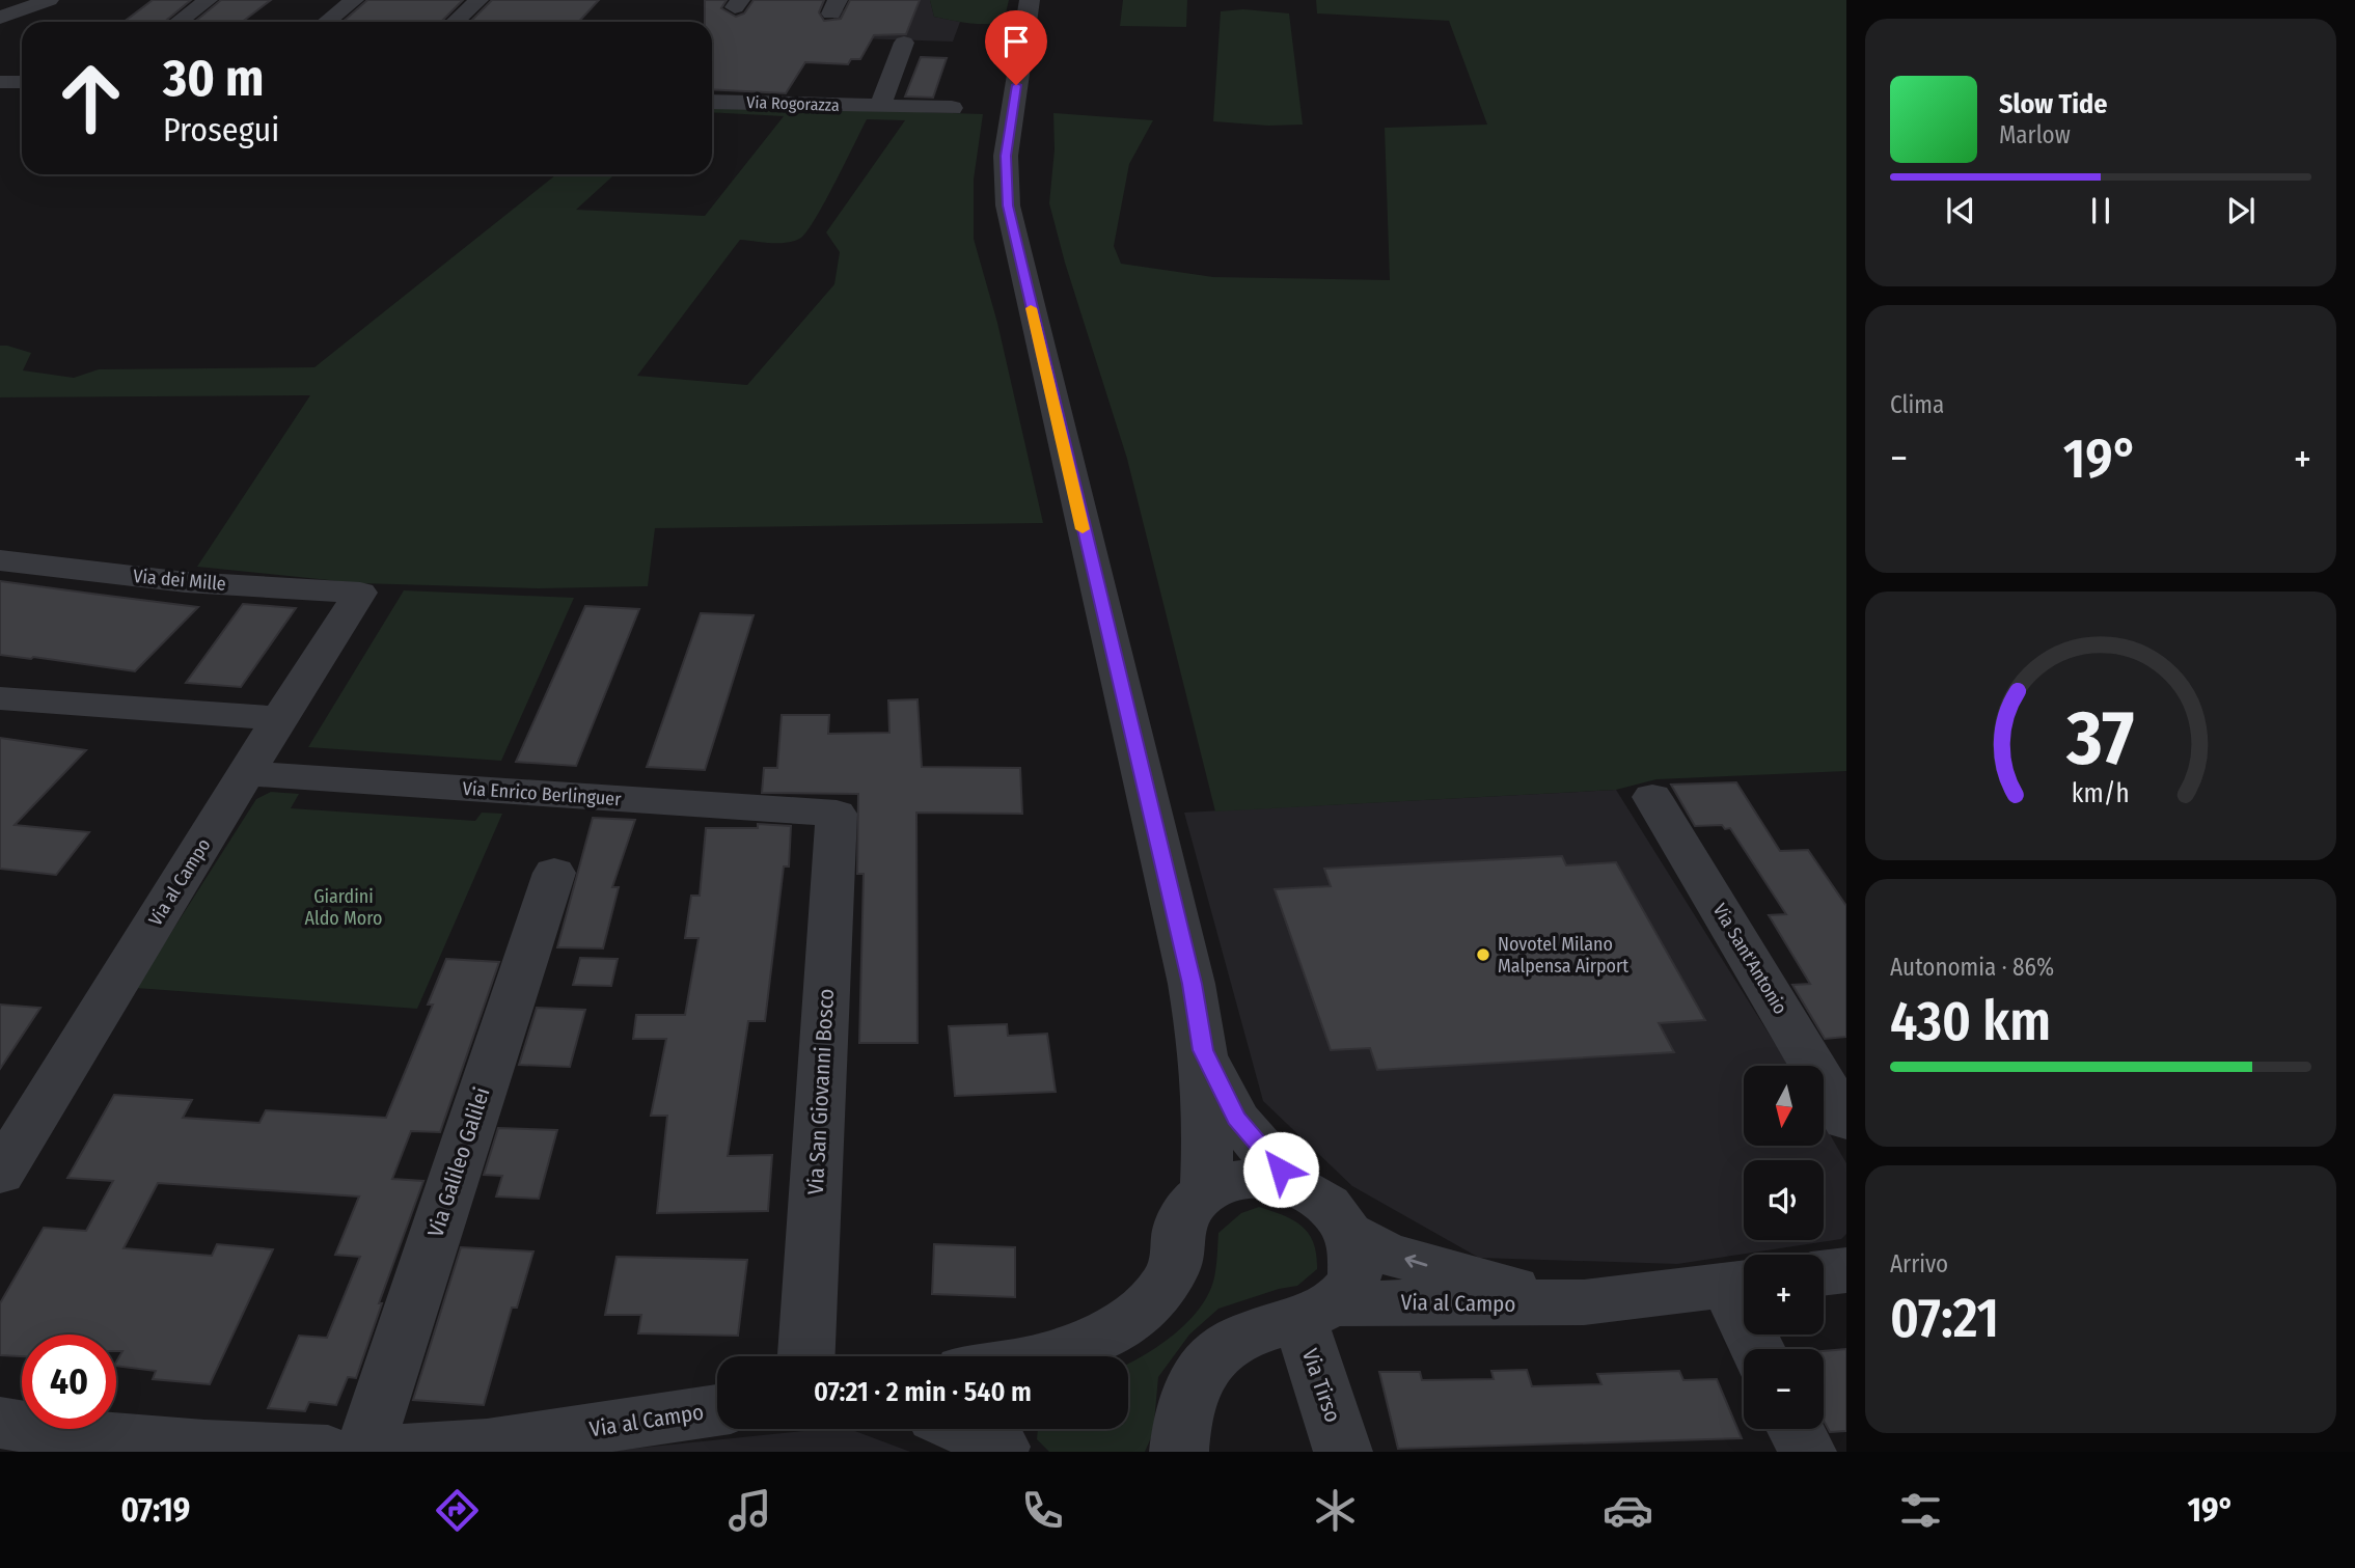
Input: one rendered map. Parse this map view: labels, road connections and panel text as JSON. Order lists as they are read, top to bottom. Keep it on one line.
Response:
{"streets":{"street":["Via Rogorazza","Via dei Mille","Via Enrico Berlinguer","Via al Campo","Via Sant'Antonio","Via San Giovanni Bosco","Via Galileo Galilei","Via Tirso"]},"crossings":[["Via dei Mille","Via al Campo"],["Via Enrico Berlinguer","Via al Campo"],["Via Enrico Berlinguer","Via San Giovanni Bosco"],["Via al Campo","Via Tirso"]],"parks":["Giardini Aldo Moro"],"places":["Novotel Milano Malpensa Airport"],"north":"bottom","page":{"turn":["30 m","Prosegui"],"song":["Slow Tide","Marlow"],"tile":["Clima",["Autonomia · 86%","430 km"],["Arrivo","07:21"]],"heat":["−","19°","+"],"map_buttons":["+","−"],"limit":"40","trip":"07:21 · 2 min · 540 m","tabs":["07:19","19°"],"gauge":["37","km/h"]}}
